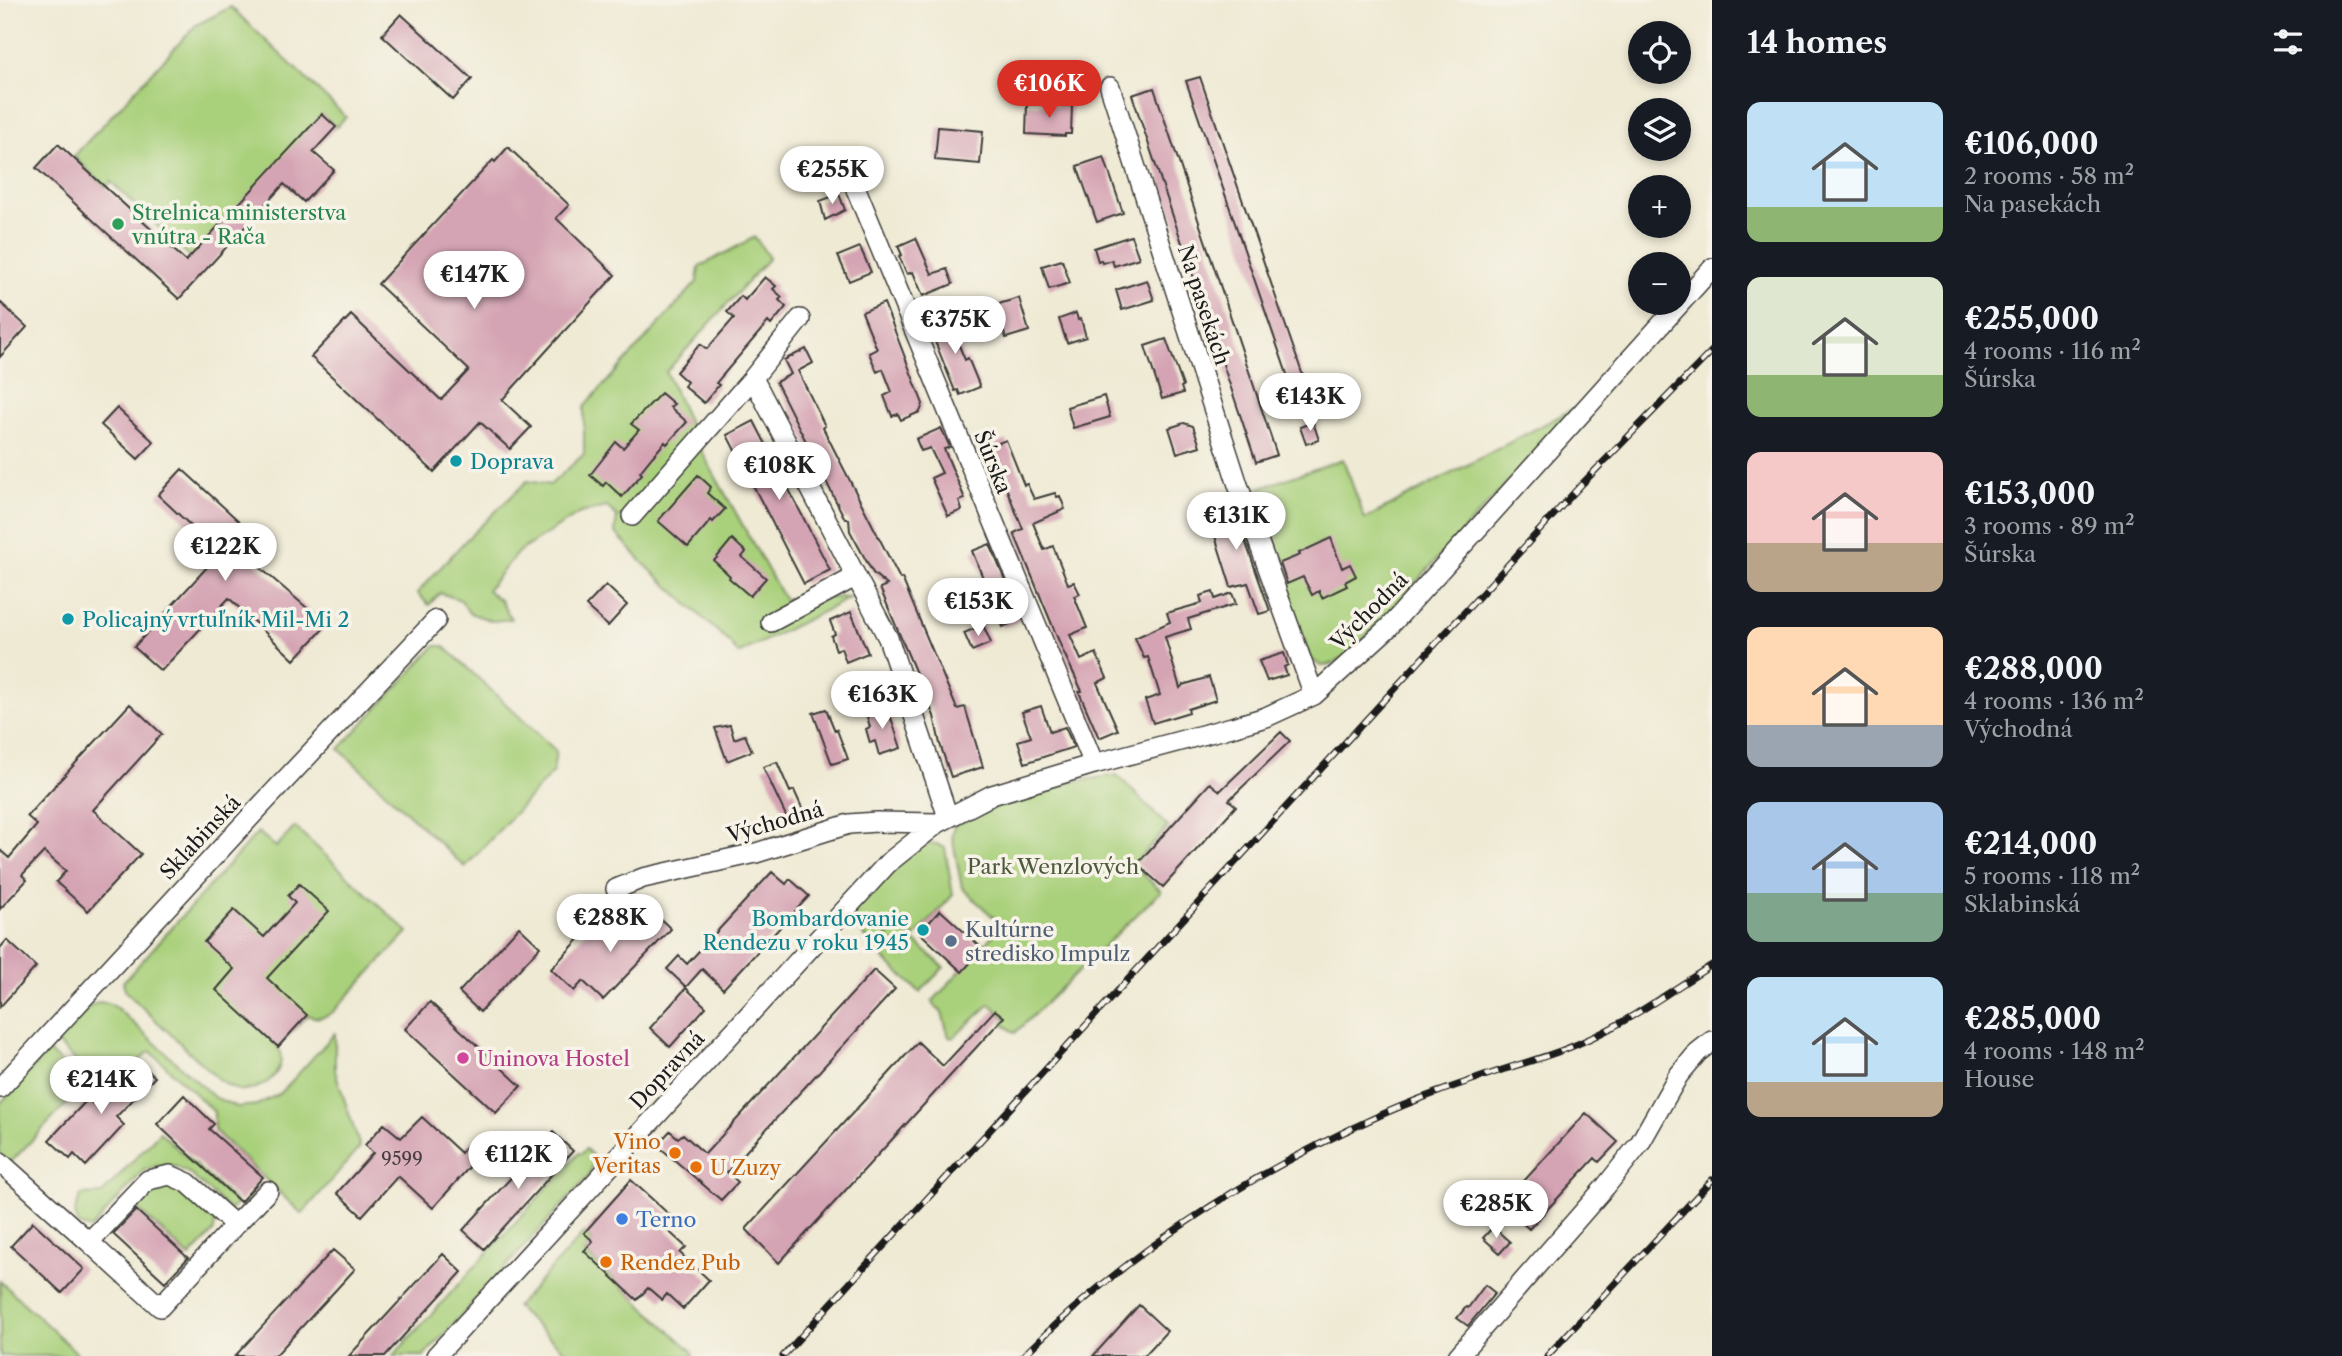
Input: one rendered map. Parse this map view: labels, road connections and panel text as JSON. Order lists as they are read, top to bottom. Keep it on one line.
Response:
{"streets":{"street":["Na pasekách","Šúrska","Východná","Sklabinská","Dopravná"]},"crossings":[["Na pasekách","Východná"],["Šúrska","Východná"],["Východná","Dopravná"]],"parks":["Park Wenzlových"],"places":["Strelnica ministerstva vnútra - Rača","Doprava","Policajný vrtuľník Mil-Mi 2","Bombardovanie Rendezu v roku 1945","Kultúrne stredisko Impulz","Uninova Hostel","Vino Veritas","U Zuzy","Terno","Rendez Pub"],"house_numbers":["9599"],"page":{"heading":"14 homes","map_buttons":["+","−"],"price":["€106K","€255K","€147K","€375K","€143K","€108K","€131K","€122K","€153K","€163K","€288K","€214K","€112K","€285K"],"list":[{"name":"€106,000","note":"2 rooms · 58 m² · Na pasekách"},{"name":"€255,000","note":"4 rooms · 116 m² · Šúrska"},{"name":"€153,000","note":"3 rooms · 89 m² · Šúrska"},{"name":"€288,000","note":"4 rooms · 136 m² · Východná"},{"name":"€214,000","note":"5 rooms · 118 m² · Sklabinská"},{"name":"€285,000","note":"4 rooms · 148 m² · House"}]}}
